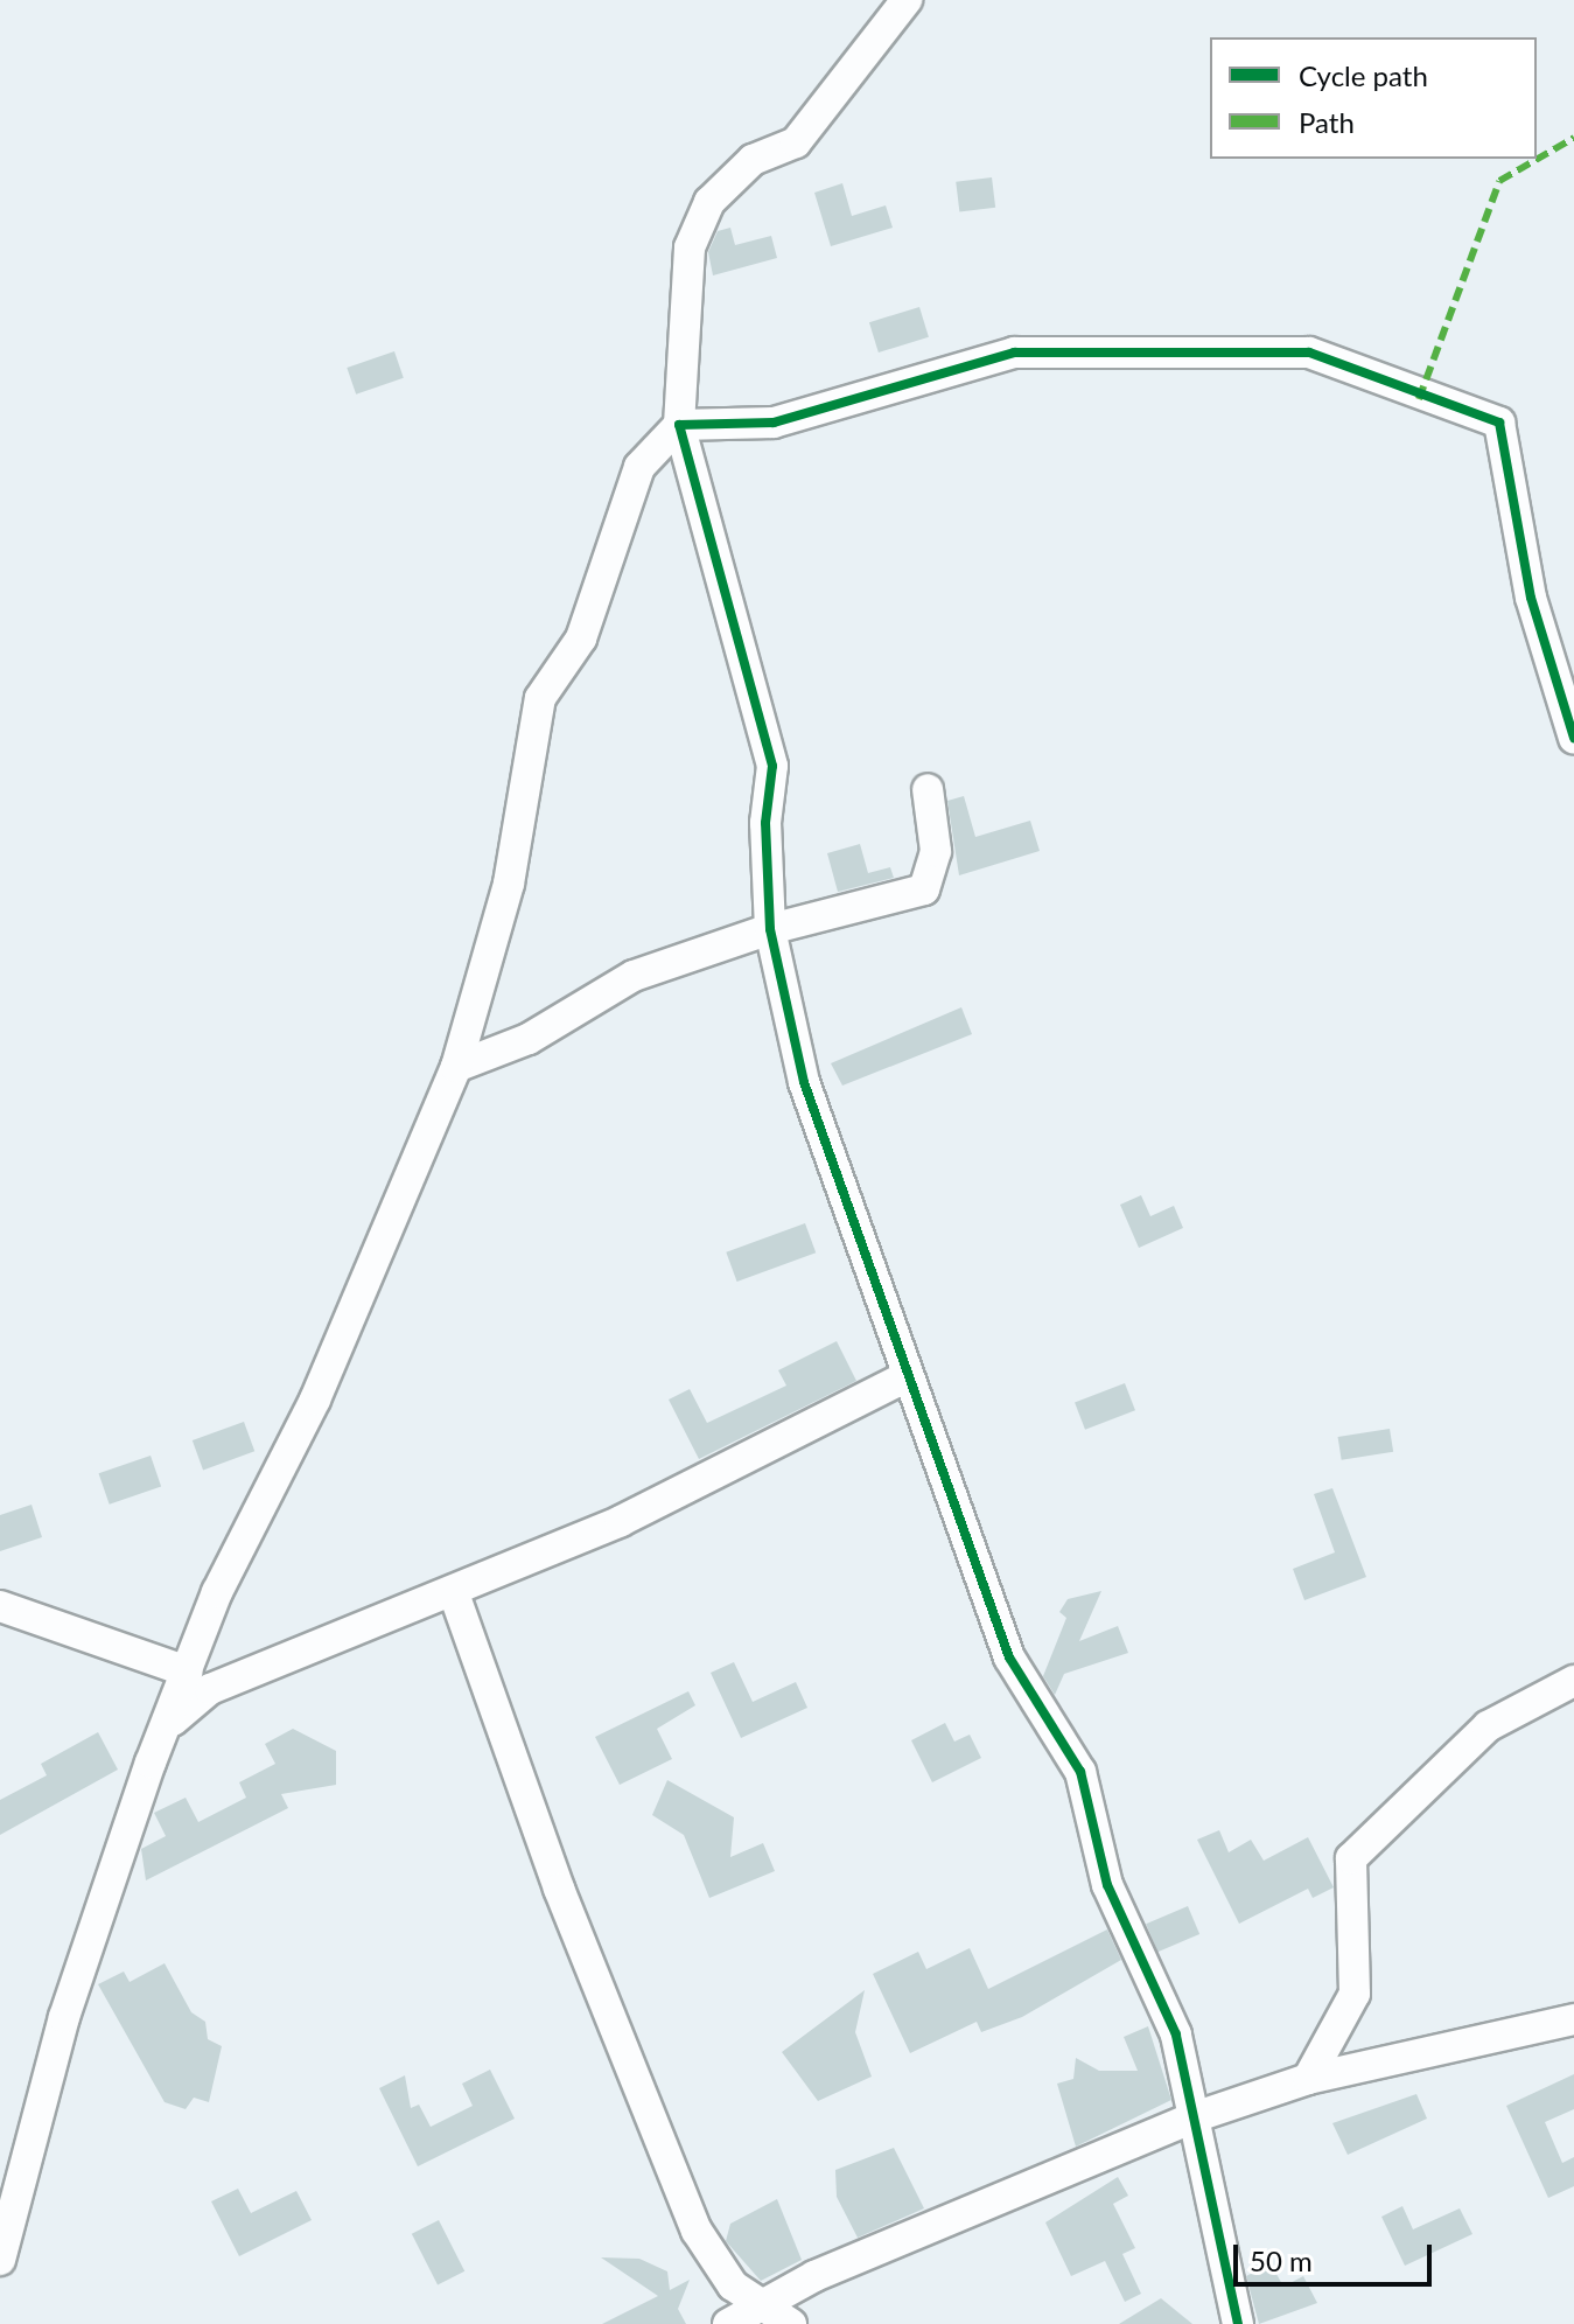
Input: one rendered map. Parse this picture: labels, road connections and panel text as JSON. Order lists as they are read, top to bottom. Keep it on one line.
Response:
{"legend":["Cycle path","Path"],"scale_bar":"50 m"}
